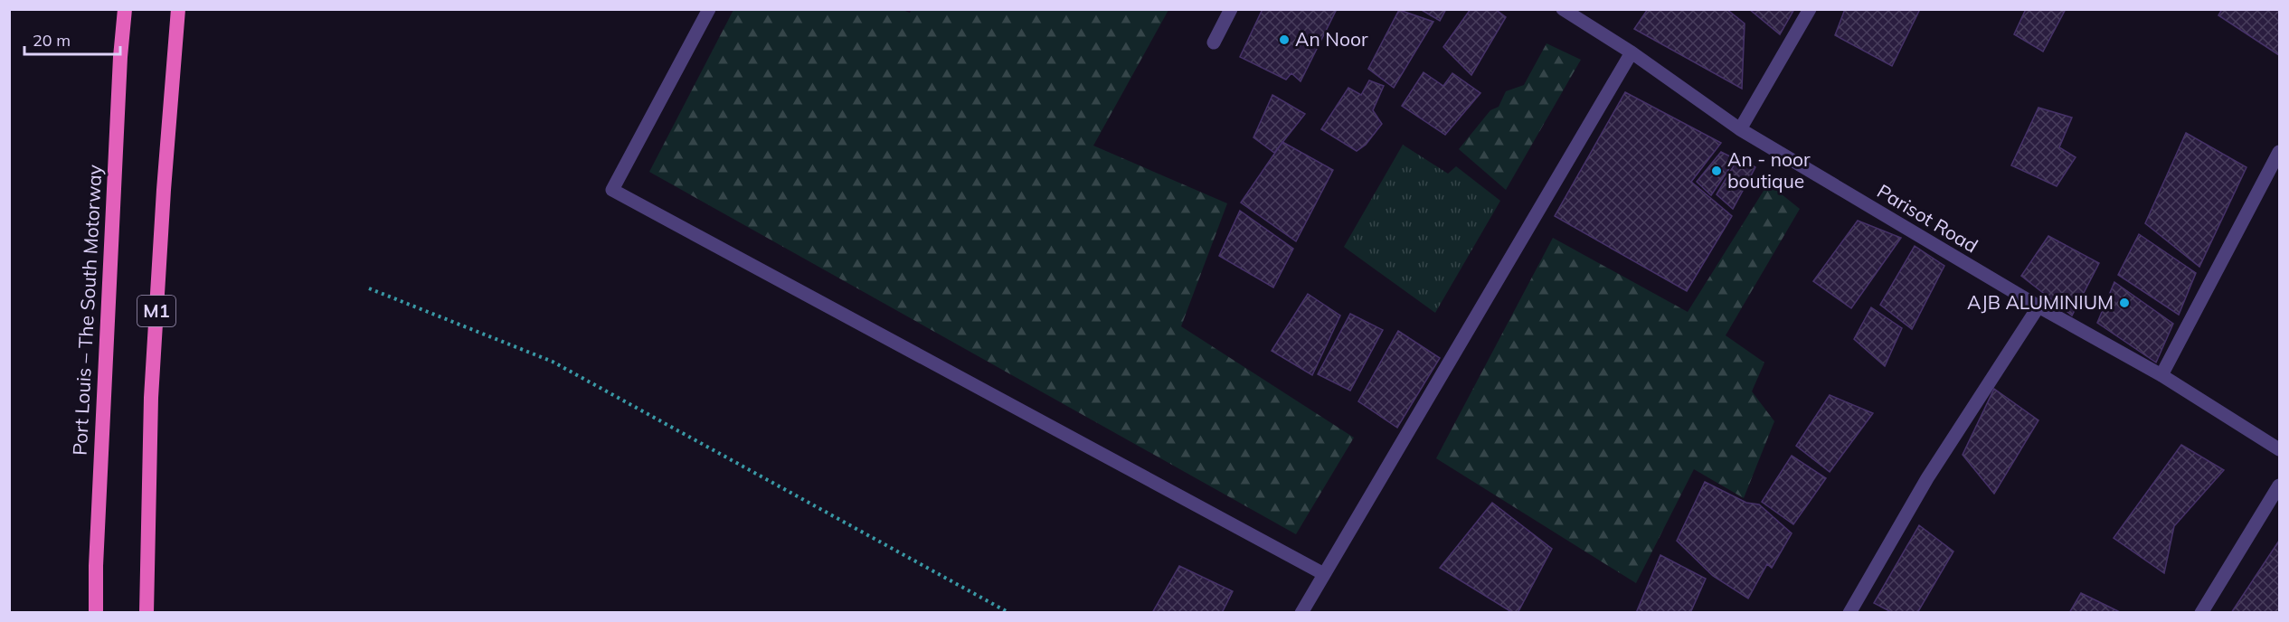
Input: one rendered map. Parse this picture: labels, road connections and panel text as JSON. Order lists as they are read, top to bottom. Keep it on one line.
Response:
{"streets":{"highway":["Port Louis – The South Motorway","M1"],"street":["Parisot Road"]},"places":["An Noor","An - noor boutique","AJB ALUMINIUM"],"scale_bar":"20 m"}
